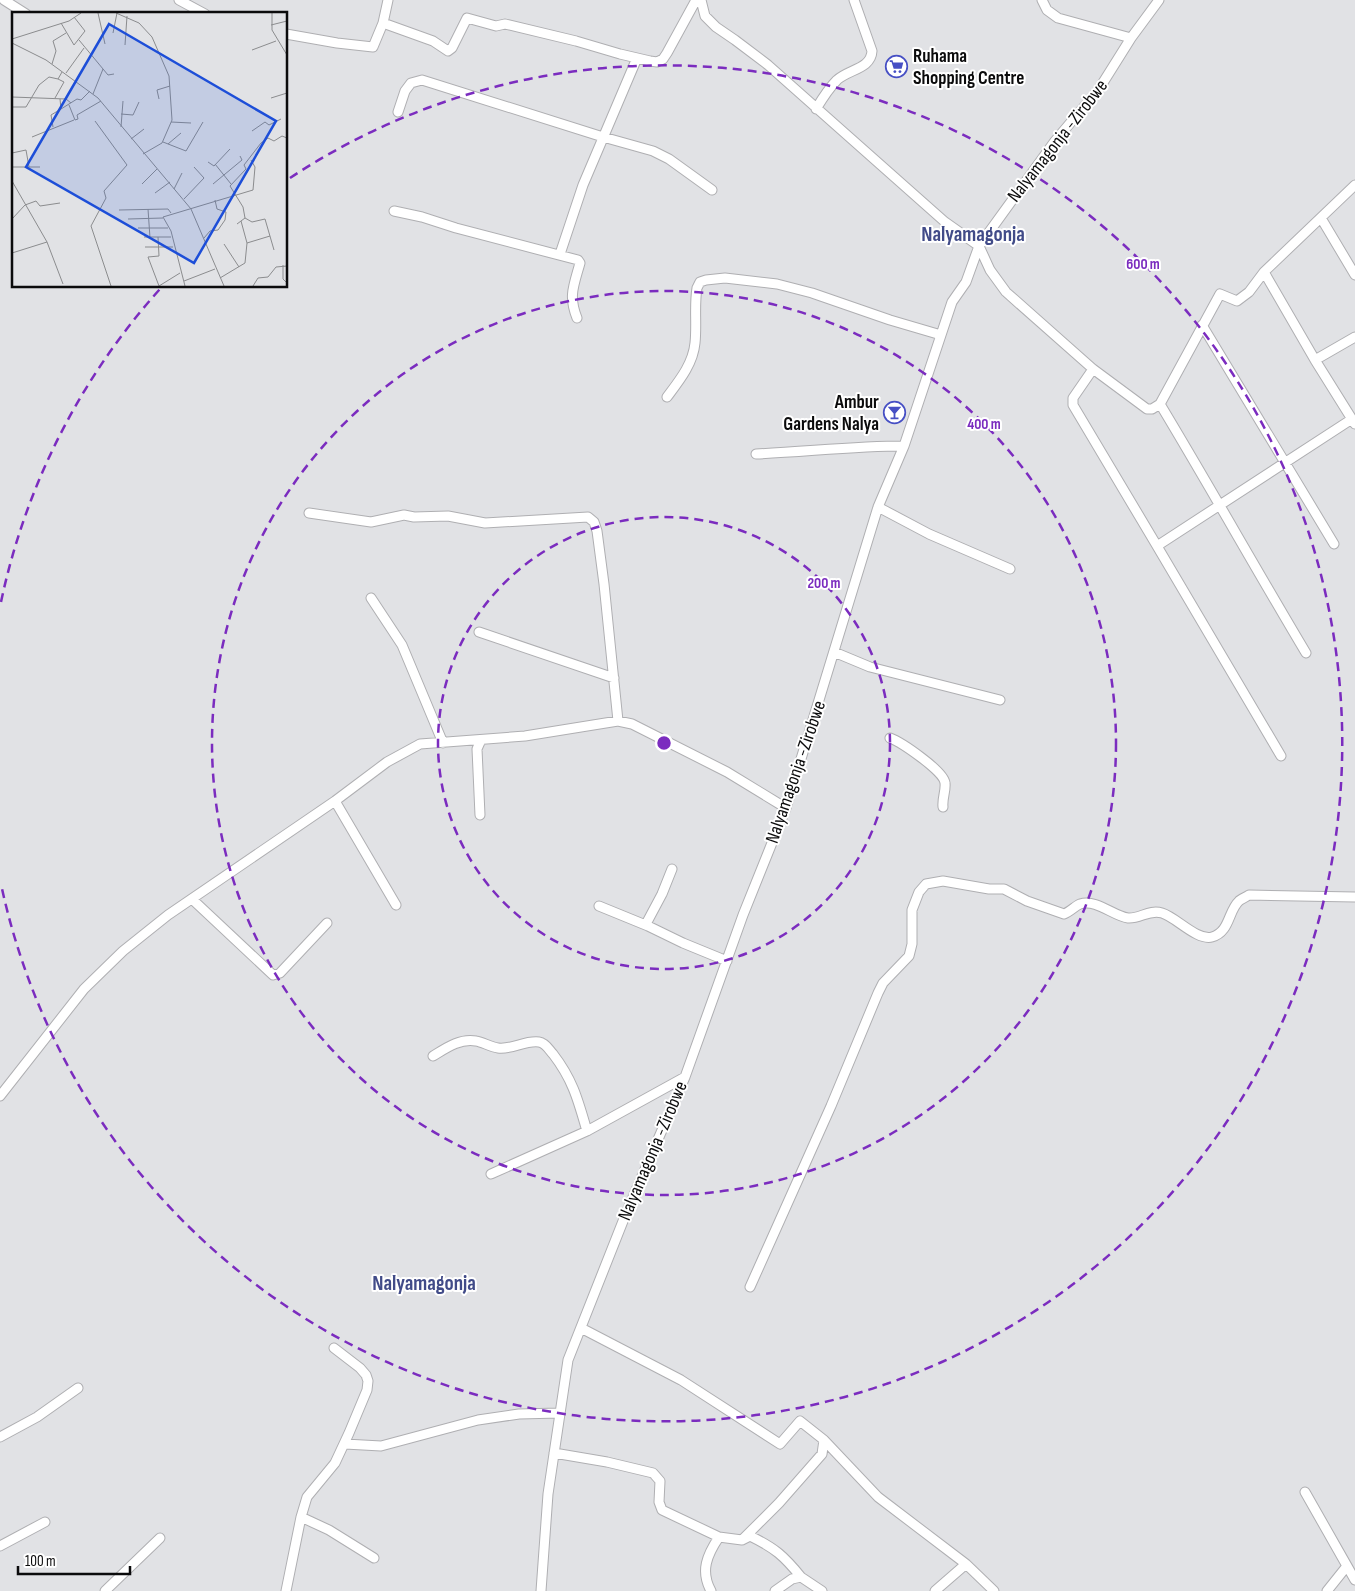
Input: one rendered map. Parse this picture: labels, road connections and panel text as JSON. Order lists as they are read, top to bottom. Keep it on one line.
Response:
{"streets":{"street":["Nalyamagonja -Zirobwe"]},"districts":["Nalyamagonja","Nalyamagonja"],"places":{"supermarket":["Ruhama Shopping Centre"],"bar":["Ambur Gardens Nalya"]},"scale_bar":"100 m","rings":["600 m","400 m","200 m"]}
